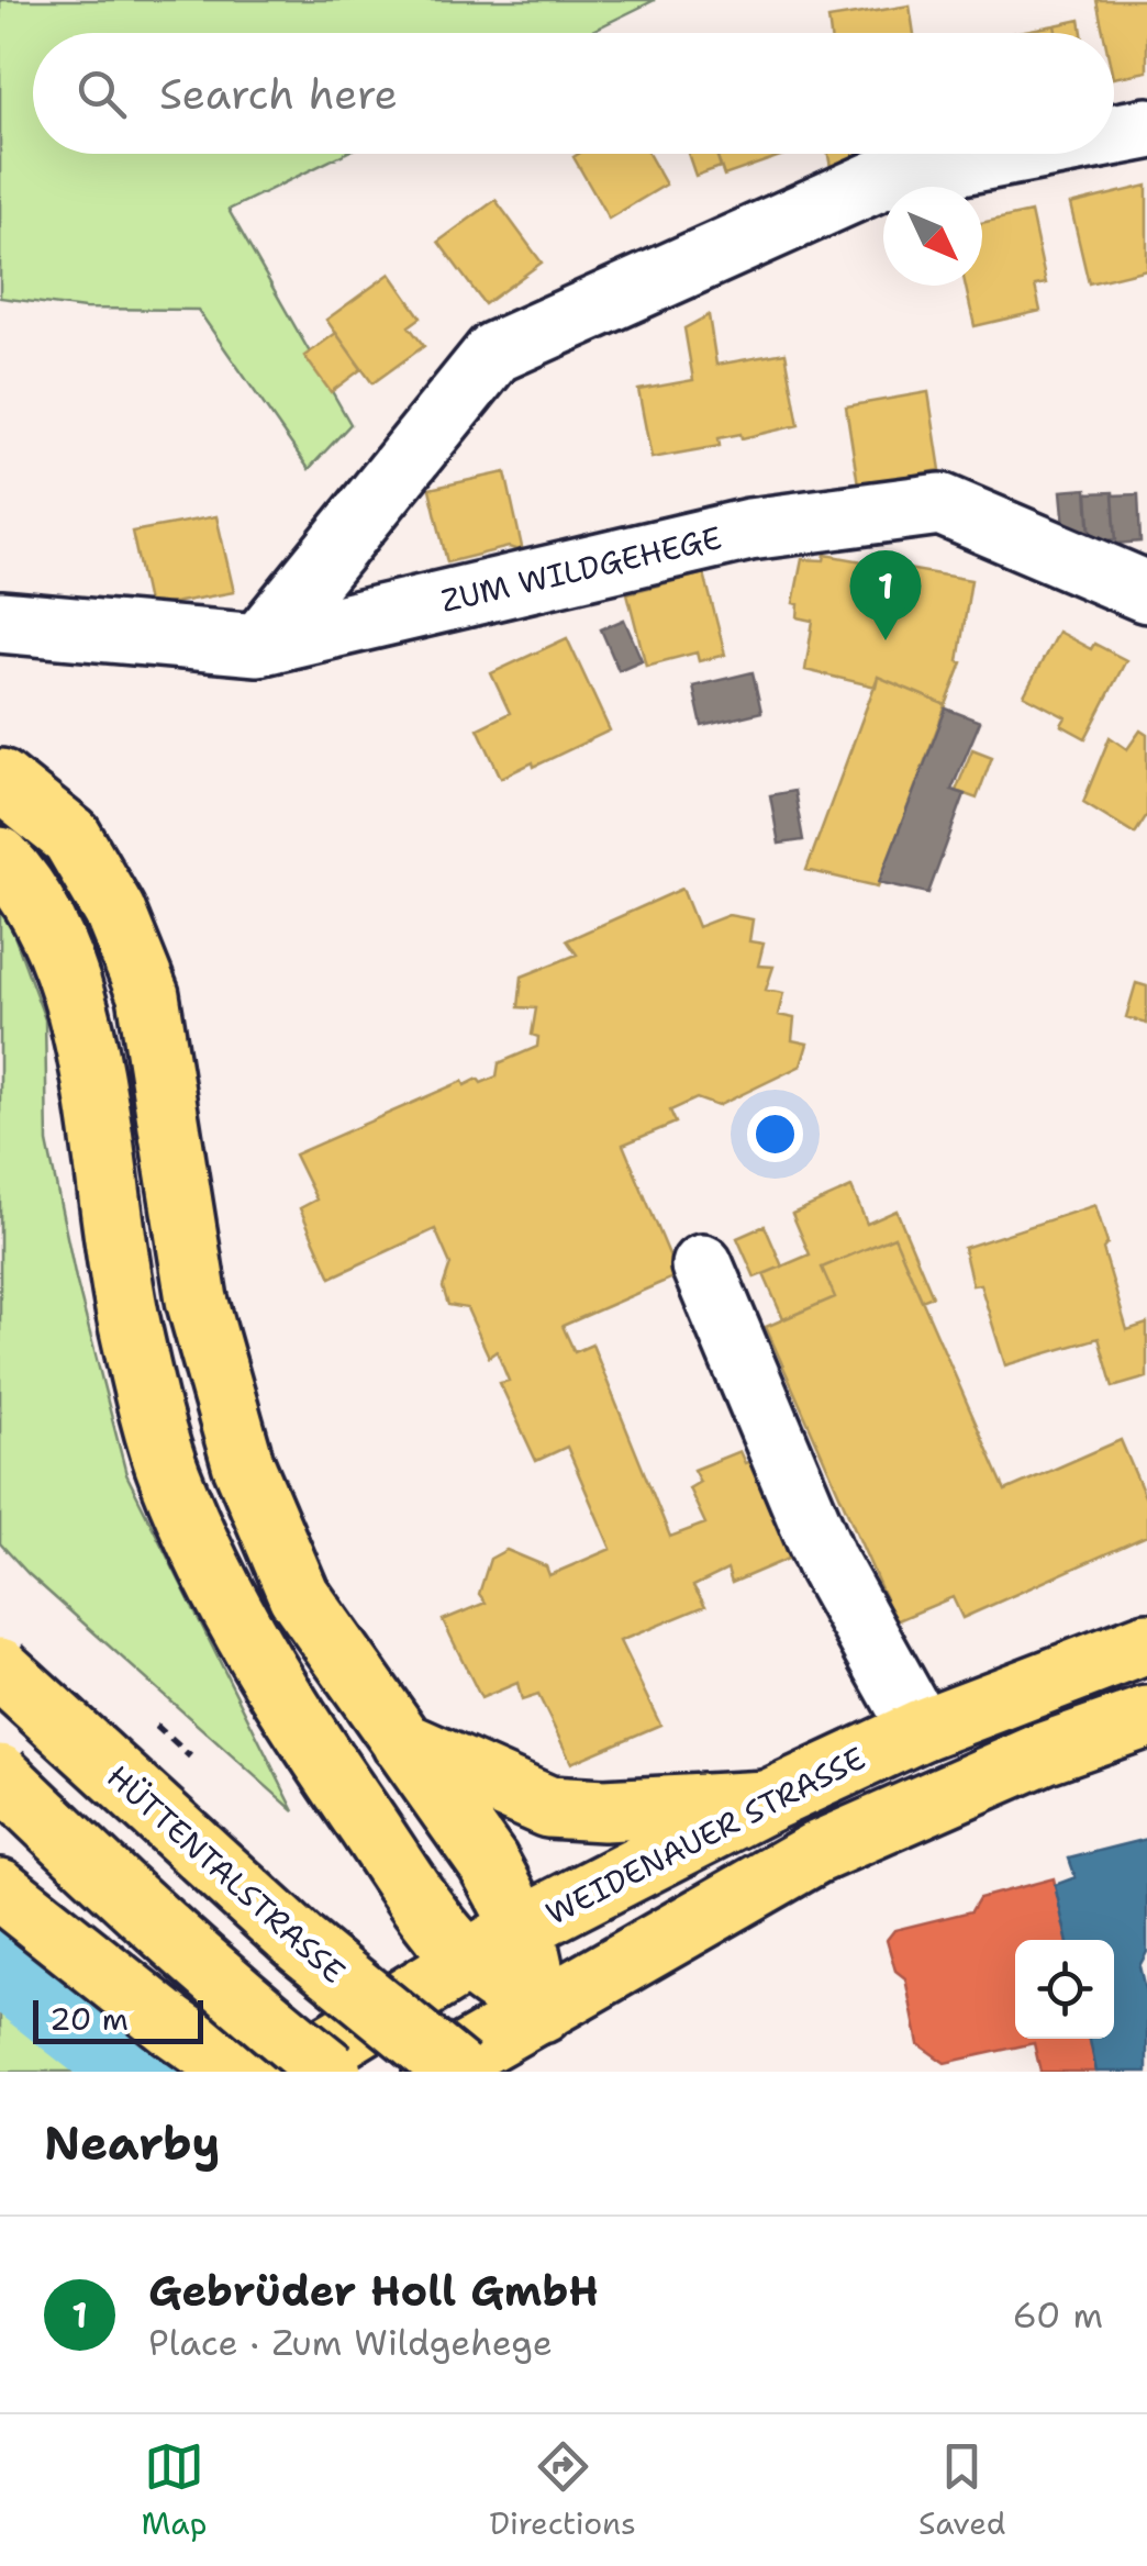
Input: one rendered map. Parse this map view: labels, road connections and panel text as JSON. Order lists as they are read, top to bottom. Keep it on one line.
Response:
{"streets":{"main road":["WEIDENAUER STRASSE","HÜTTENTALSTRASSE"],"street":["ZUM WILDGEHEGE"]},"scale_bar":"20 m","north":"bottom right","page":{"search":"Search here","pins":"1","scale":"20 m","heading":"Nearby","list":[{"mark":"1","name":"Gebrüder Holl GmbH","note":"Place · Zum Wildgehege","value":"60 m"}],"nav":["Map","Directions","Saved"]}}
